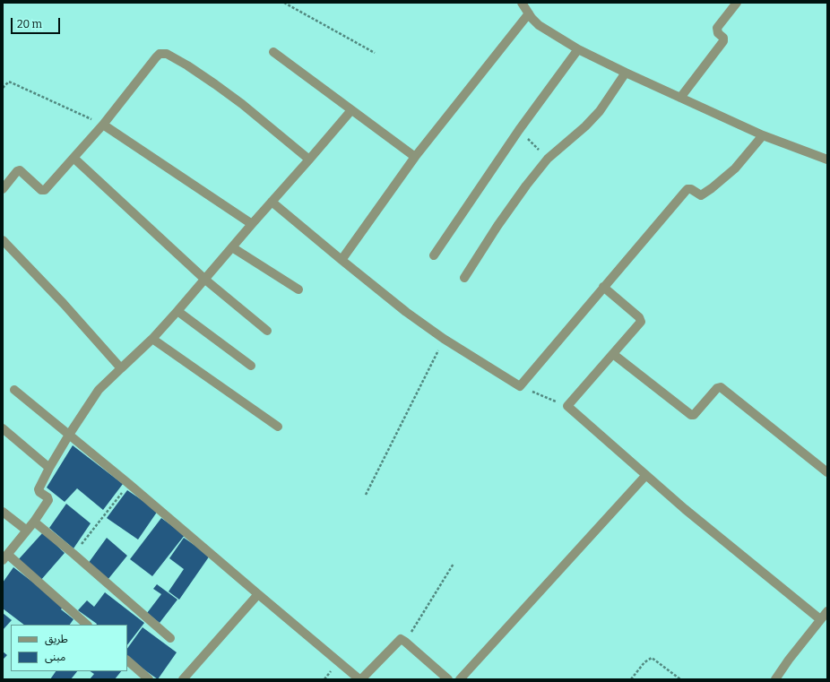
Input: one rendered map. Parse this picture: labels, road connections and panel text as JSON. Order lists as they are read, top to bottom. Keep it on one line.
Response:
{"legend":["طريق","مبنى"],"scale_bar":"20 m"}
